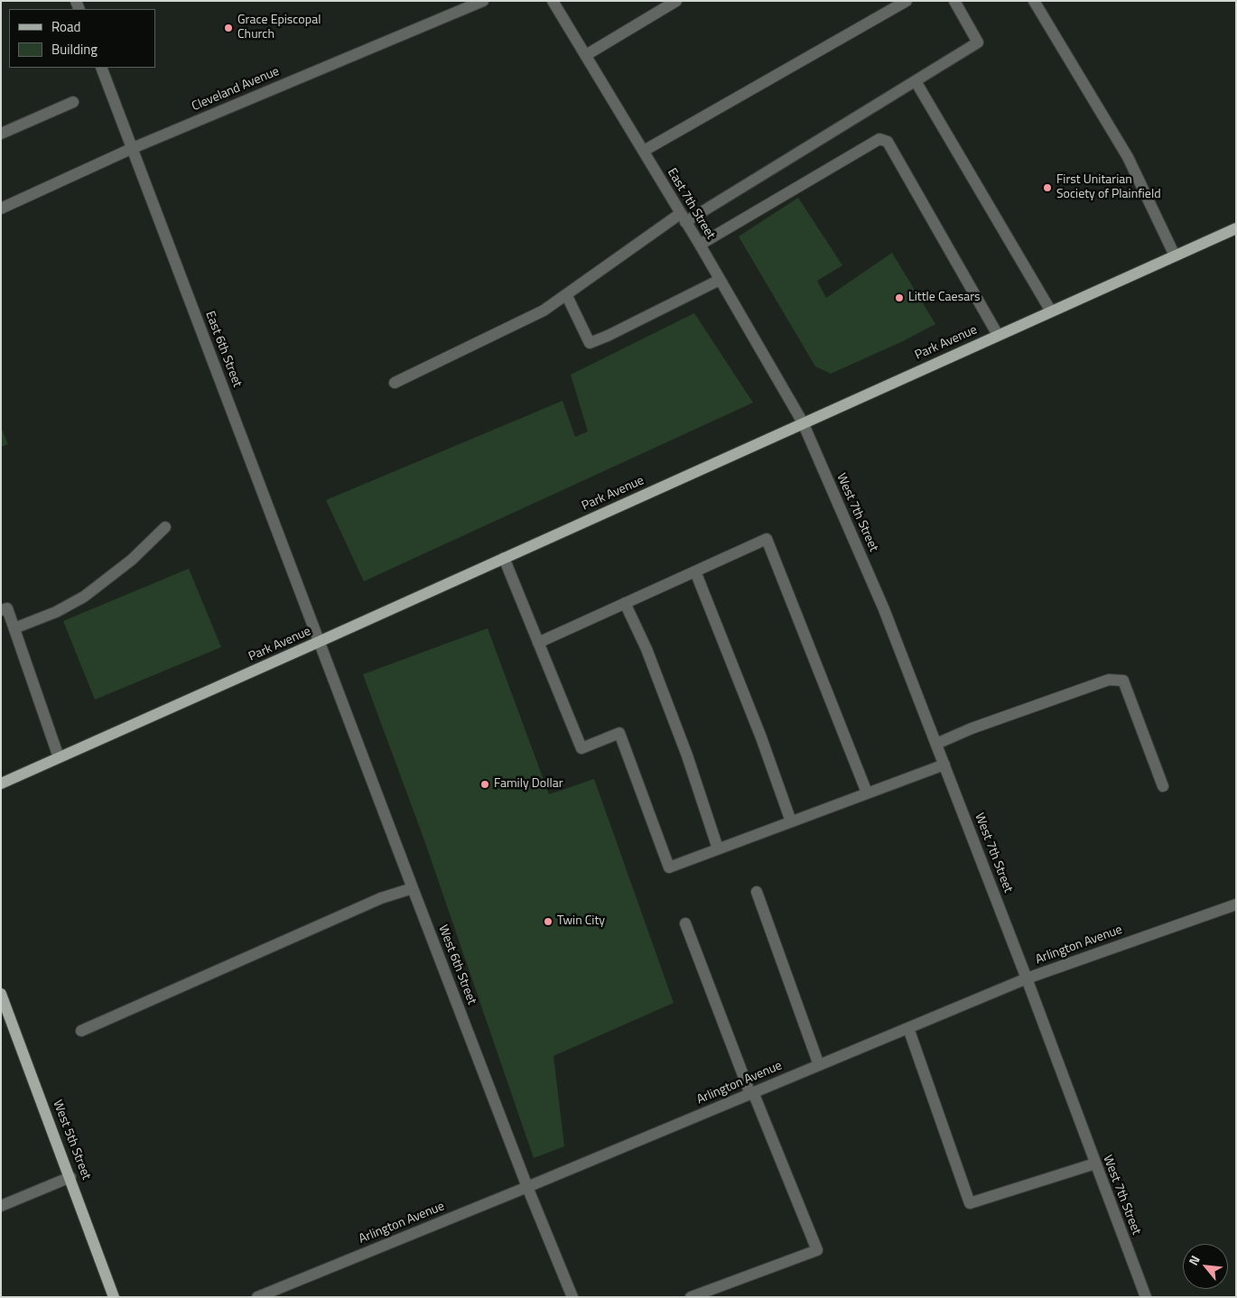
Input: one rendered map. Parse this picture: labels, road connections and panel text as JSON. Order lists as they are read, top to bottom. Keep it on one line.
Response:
{"streets":{"main road":["Park Avenue","West 5th Street"],"street":["Cleveland Avenue","East 7th Street","East 6th Street","West 7th Street","Arlington Avenue","West 6th Street"]},"crossings":[["Cleveland Avenue","East 6th Street"],["East 7th Street","Park Avenue"],["East 7th Street","West 7th Street"],["Park Avenue","East 6th Street"],["Park Avenue","West 7th Street"],["Park Avenue","West 6th Street"],["East 6th Street","West 6th Street"],["West 7th Street","Arlington Avenue"],["Arlington Avenue","West 6th Street"]],"places":["Grace Episcopal Church","First Unitarian Society of Plainfield","Little Caesars","Family Dollar","Twin City"],"legend":["Road","Building"],"north":"top left"}
